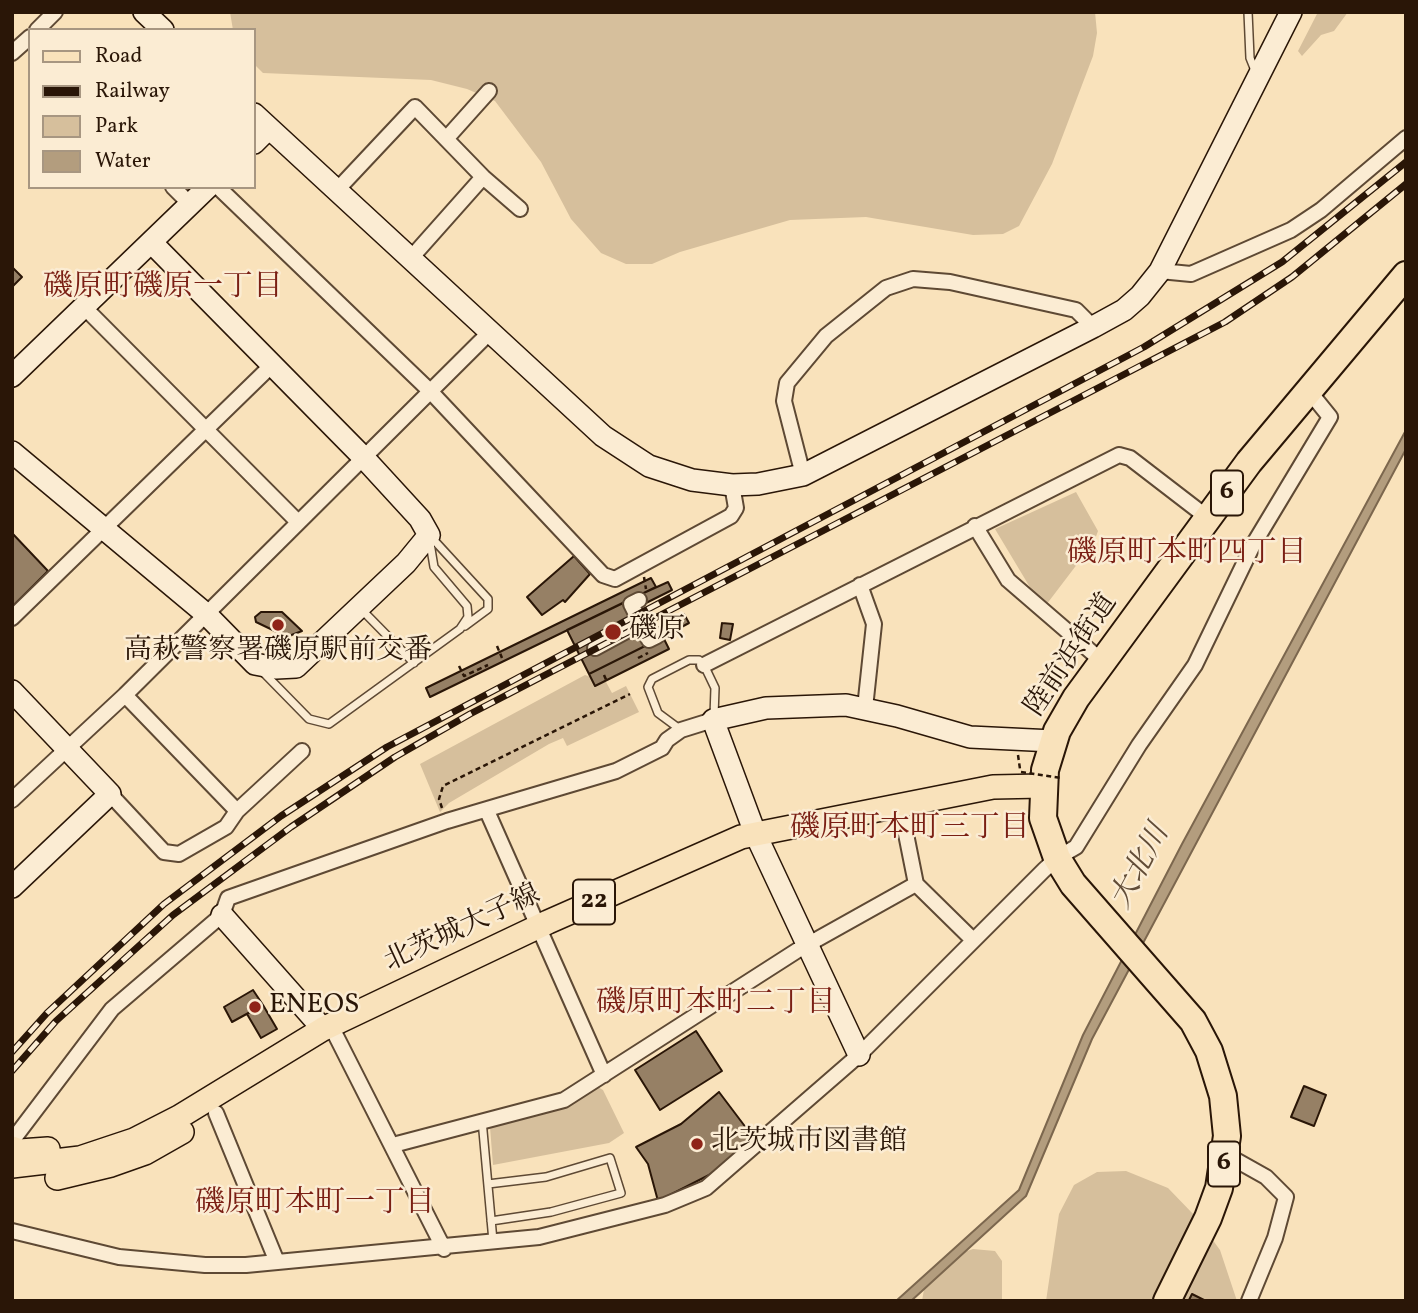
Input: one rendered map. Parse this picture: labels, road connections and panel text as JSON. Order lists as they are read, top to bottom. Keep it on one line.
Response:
{"streets":{"highway":["6","陸前浜街道"],"main road":["22","北茨城大子線"]},"crossings":[["陸前浜街道","北茨城大子線"]],"districts":["磯原町磯原一丁目","磯原町本町四丁目","磯原町本町三丁目","磯原町本町二丁目","磯原町本町一丁目"],"water":["大北川"],"places":["高萩警察署磯原駅前交番","磯原","ENEOS","北茨城市図書館"],"legend":["Road","Railway","Park","Water"]}
